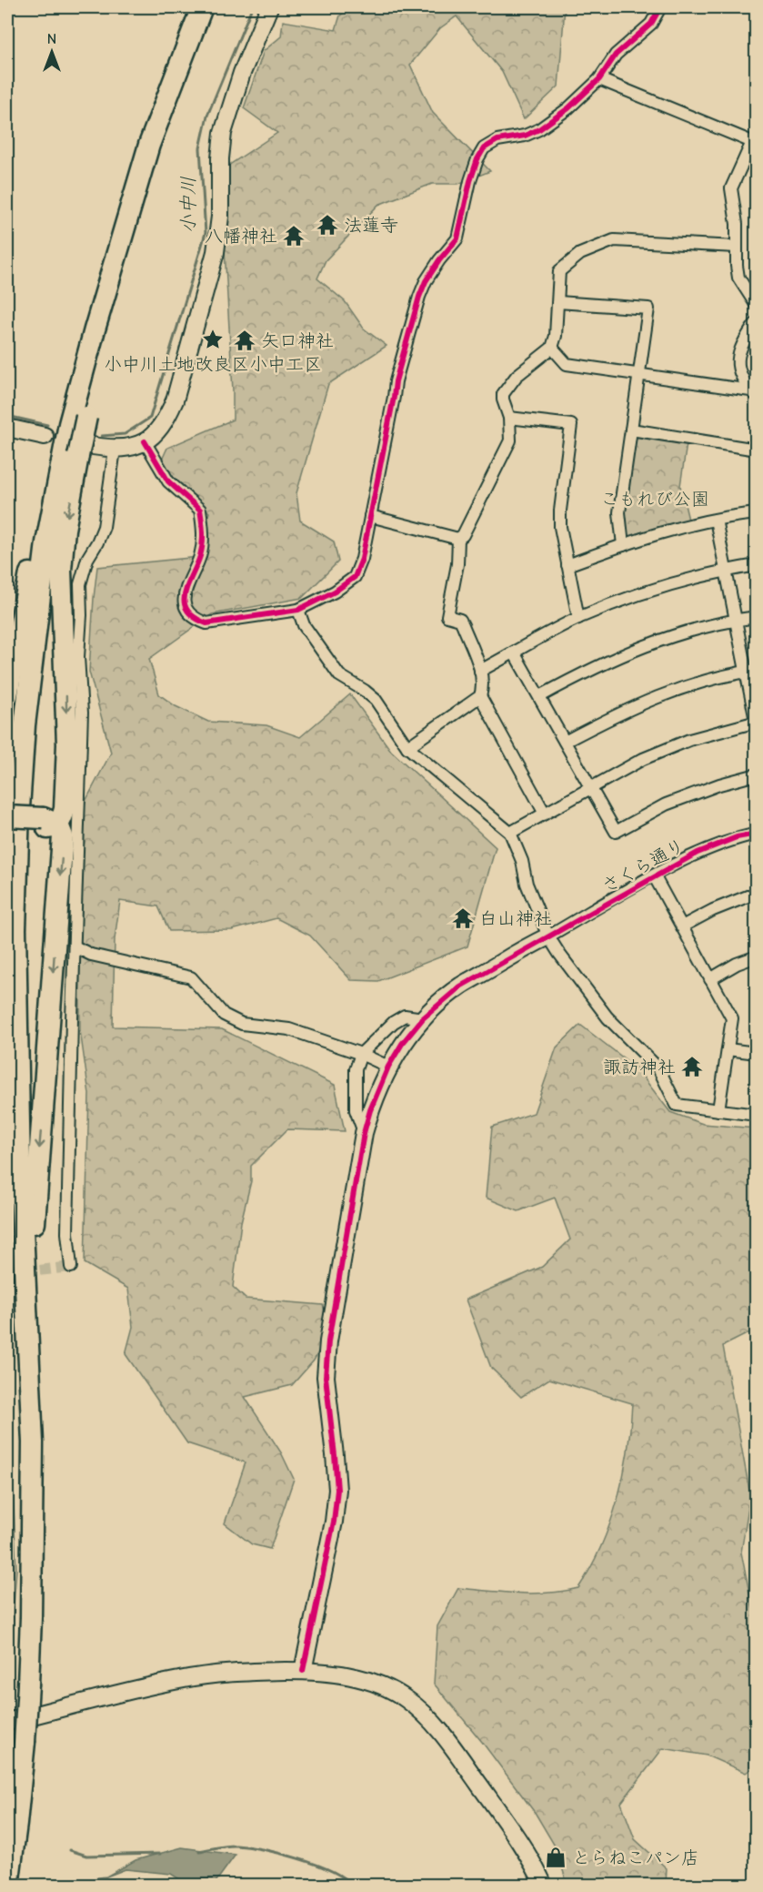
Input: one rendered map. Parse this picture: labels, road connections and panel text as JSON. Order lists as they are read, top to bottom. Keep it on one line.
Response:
{"streets":{"street":["さくら通り"]},"water":["小中川"],"parks":["こもれび公園"],"places":{"temple":["法蓮寺","八幡神社","矢口神社","白山神社","諏訪神社"],"place":["小中川土地改良区小中工区"],"shop":["とらねこパン店"]},"north":"top"}
